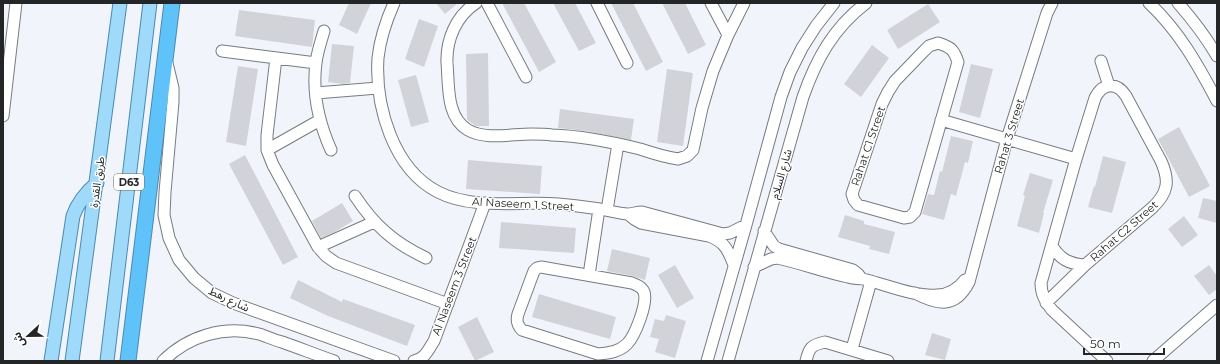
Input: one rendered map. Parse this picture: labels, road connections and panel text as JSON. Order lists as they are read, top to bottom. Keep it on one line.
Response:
{"streets":{"main road":["طريق القدرة","D63"],"street":["Rahat 3 Street","Rahat C1 Street","شارع السلام","Al Naseem 1 Street","Rahat C2 Street","Al Naseem 3 Street","شارع رهط"]},"crossings":[["Rahat 3 Street","شارع السلام"],["شارع السلام","Al Naseem 1 Street"],["Al Naseem 1 Street","Al Naseem 3 Street"]],"scale_bar":"50 m","north":"left"}
